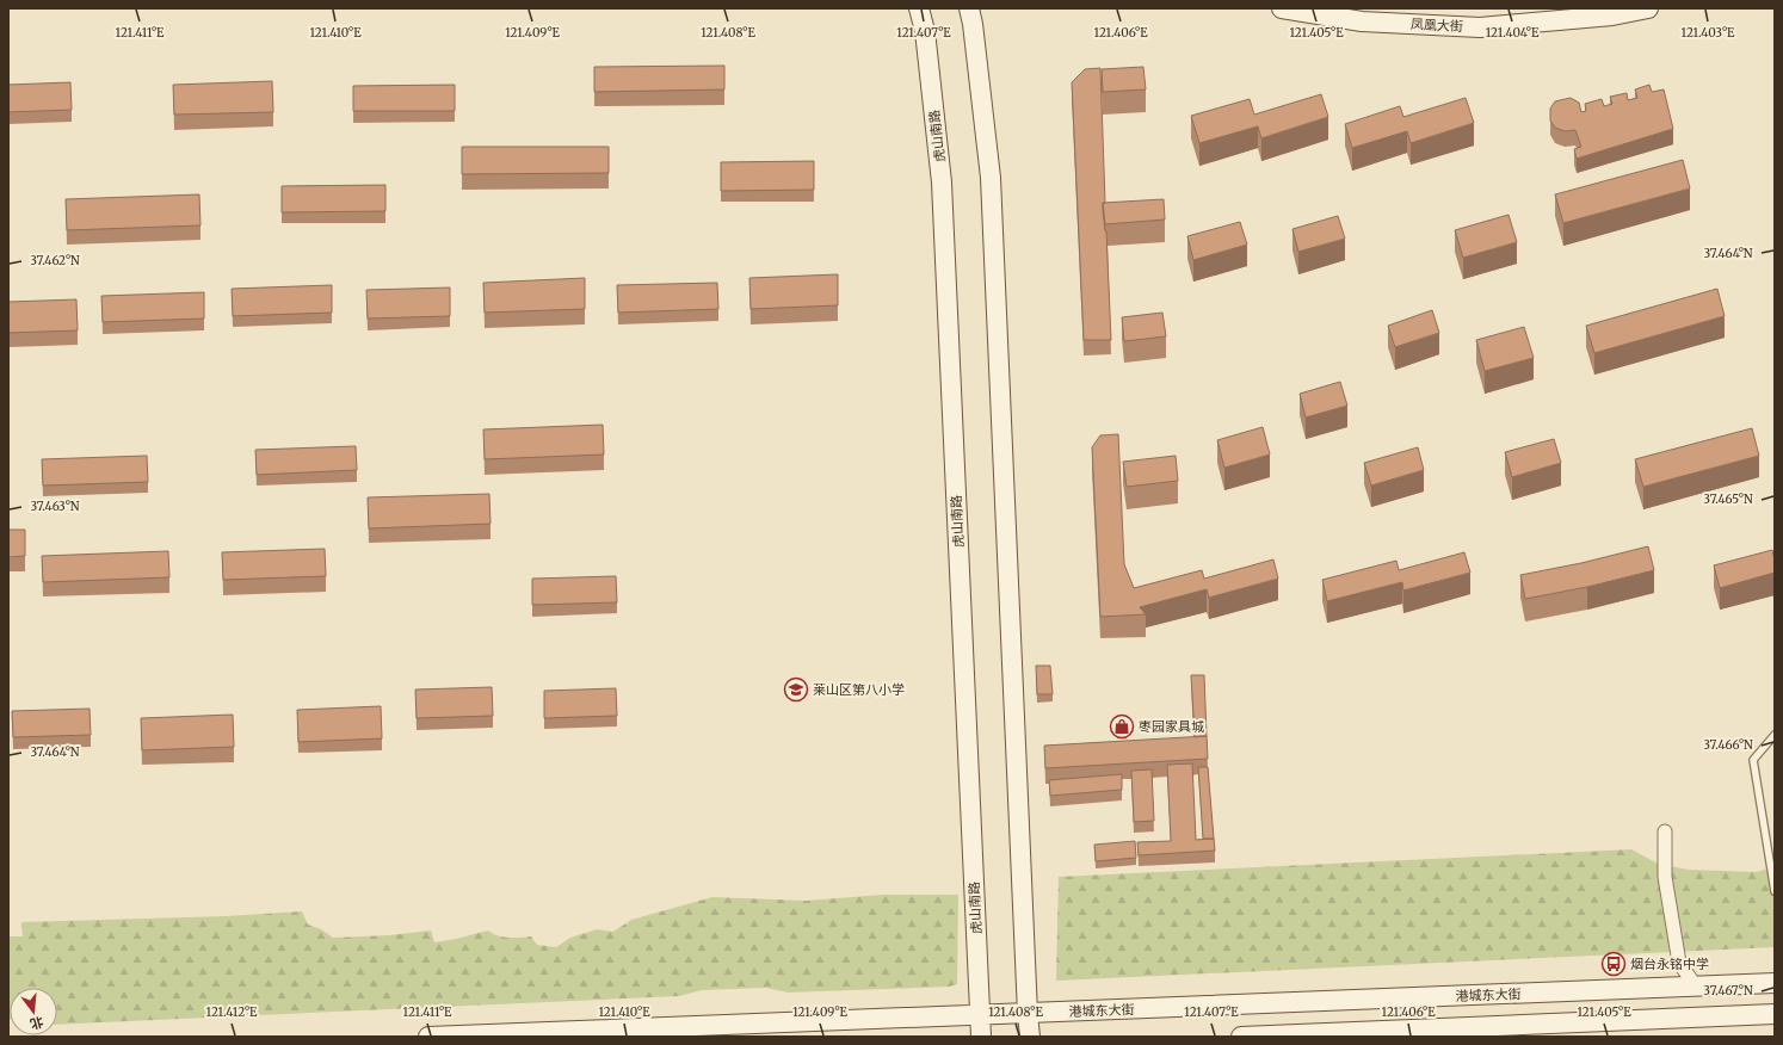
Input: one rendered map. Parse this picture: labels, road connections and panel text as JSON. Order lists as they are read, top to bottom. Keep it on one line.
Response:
{"streets":{"main road":["凤凰大街","虎山南路","港城东大街"]},"crossings":[["虎山南路","港城东大街"]],"places":{"school or university":["莱山区第八小学"],"shop":["枣园家具城"],"bus stop":["烟台永铭中学"]},"north":"bottom","coordinates":["121.411°E","121.410°E","121.409°E","121.408°E","121.407°E","121.406°E","121.405°E","121.404°E","121.403°E","37.464°N","37.462°N","37.465°N","37.463°N","37.466°N","37.467°N","121.412°E"]}
